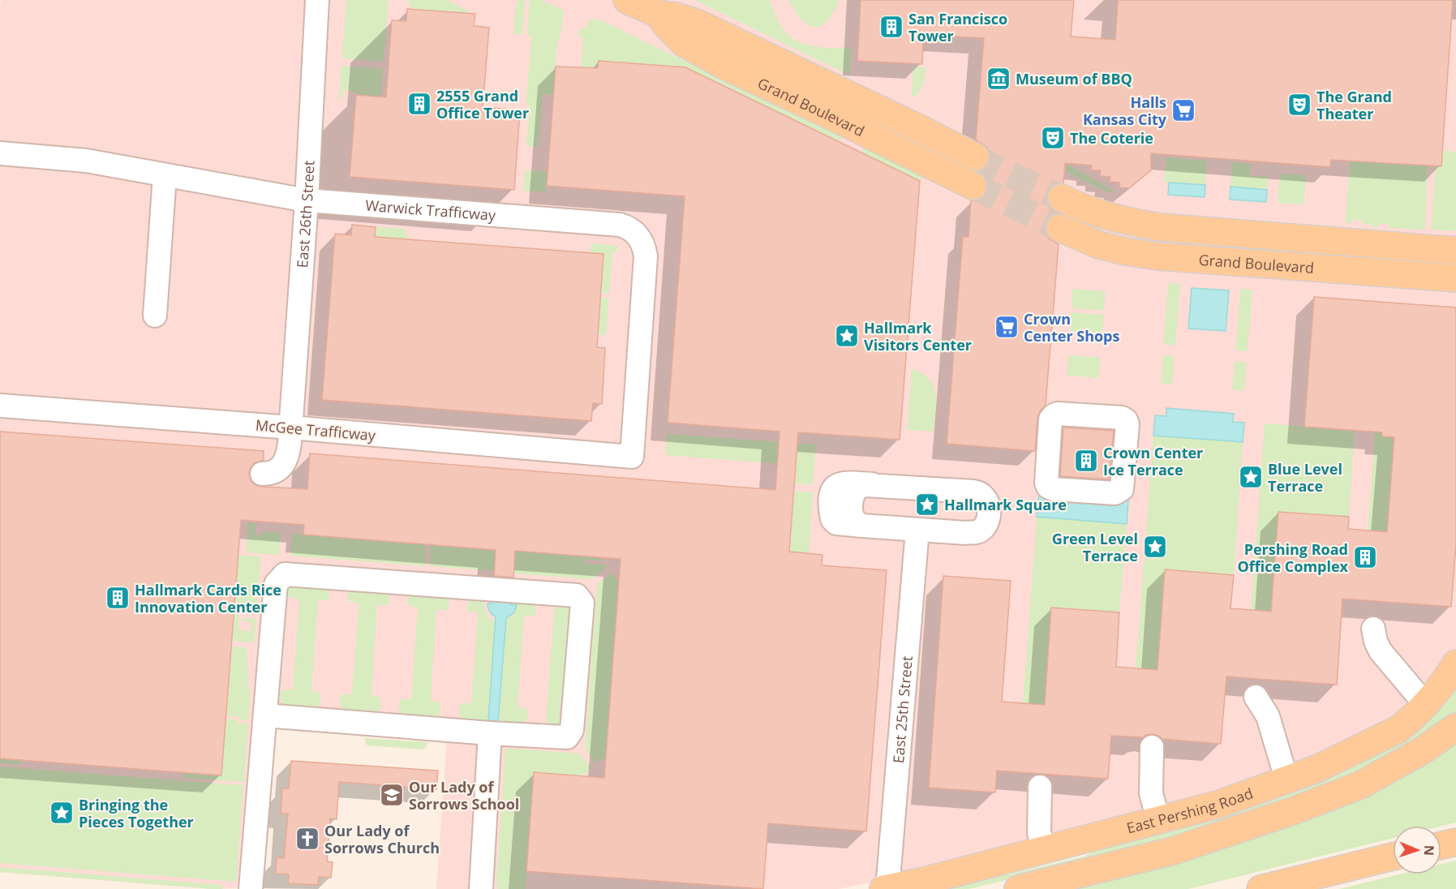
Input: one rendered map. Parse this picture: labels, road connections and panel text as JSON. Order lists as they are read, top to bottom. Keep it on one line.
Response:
{"streets":{"main road":["Grand Boulevard","East Pershing Road"],"street":["Warwick Trafficway","East 26th Street","McGee Trafficway","East 25th Street"]},"crossings":[["Warwick Trafficway","East 26th Street"],["Warwick Trafficway","McGee Trafficway"],["East 26th Street","McGee Trafficway"],["East 25th Street","East Pershing Road"]],"places":{"building":["San Francisco Tower","2555 Grand Office Tower","Crown Center Ice Terrace","Pershing Road Office Complex","Hallmark Cards Rice Innovation Center"],"museum":["Museum of BBQ"],"theatre":["The Grand Theater","The Coterie"],"supermarket":["Halls Kansas City","Crown Center Shops"],"place":["Hallmark Visitors Center","Blue Level Terrace","Hallmark Square","Green Level Terrace","Bringing the Pieces Together"],"school or university":["Our Lady of Sorrows School"],"church":["Our Lady of Sorrows Church"]},"north":"right"}
